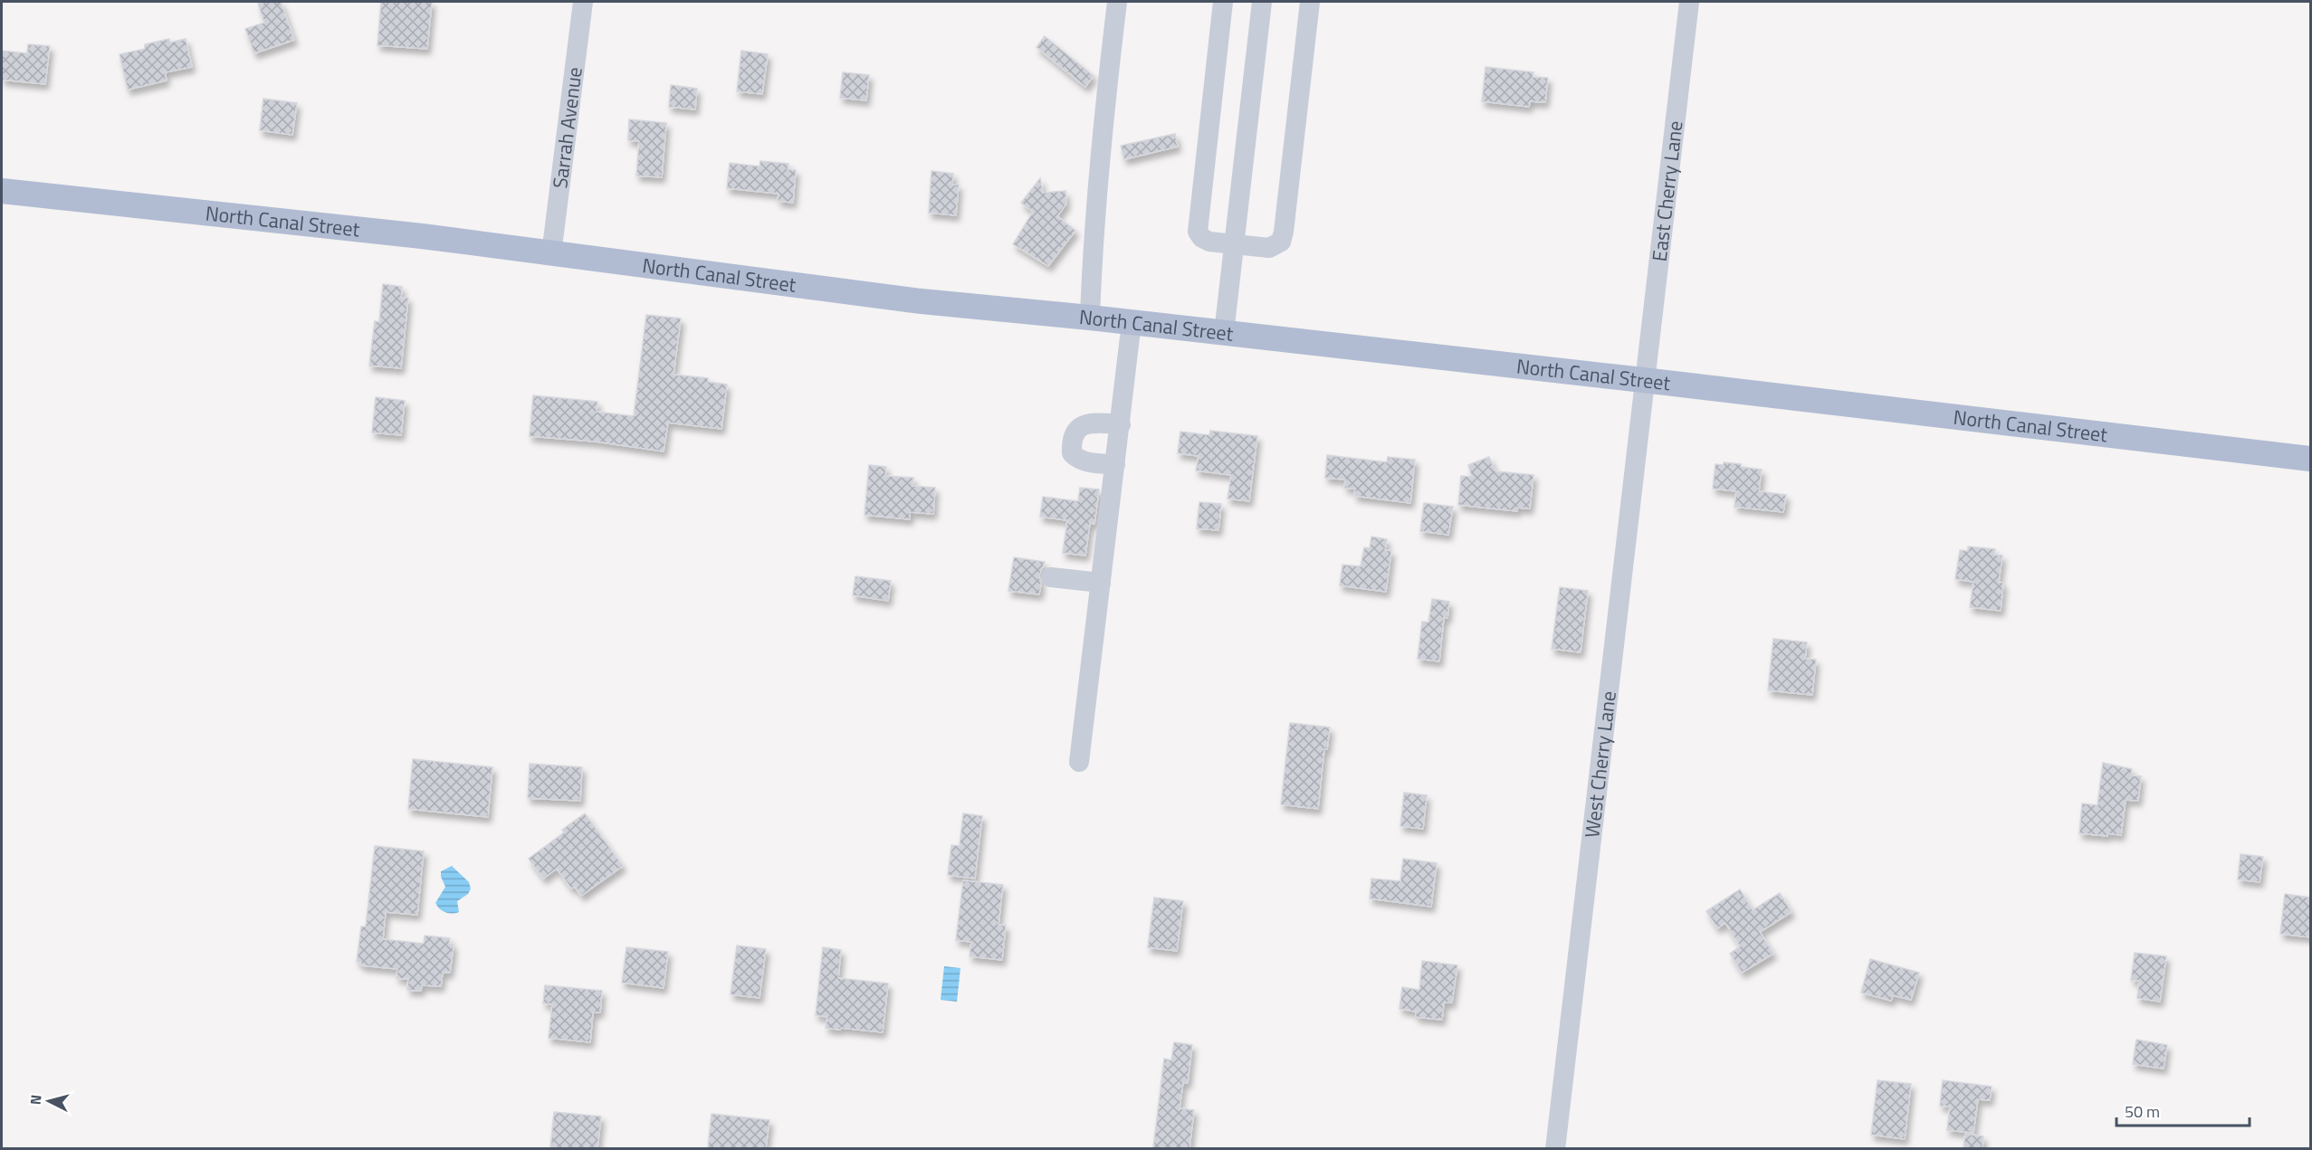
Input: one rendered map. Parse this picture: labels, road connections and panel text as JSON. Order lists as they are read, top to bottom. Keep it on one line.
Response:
{"streets":{"main road":["North Canal Street"],"street":["Sarrah Avenue","East Cherry Lane","West Cherry Lane"]},"crossings":[["Sarrah Avenue","North Canal Street"],["East Cherry Lane","North Canal Street"],["East Cherry Lane","West Cherry Lane"],["North Canal Street","West Cherry Lane"]],"scale_bar":"50 m","north":"left"}
